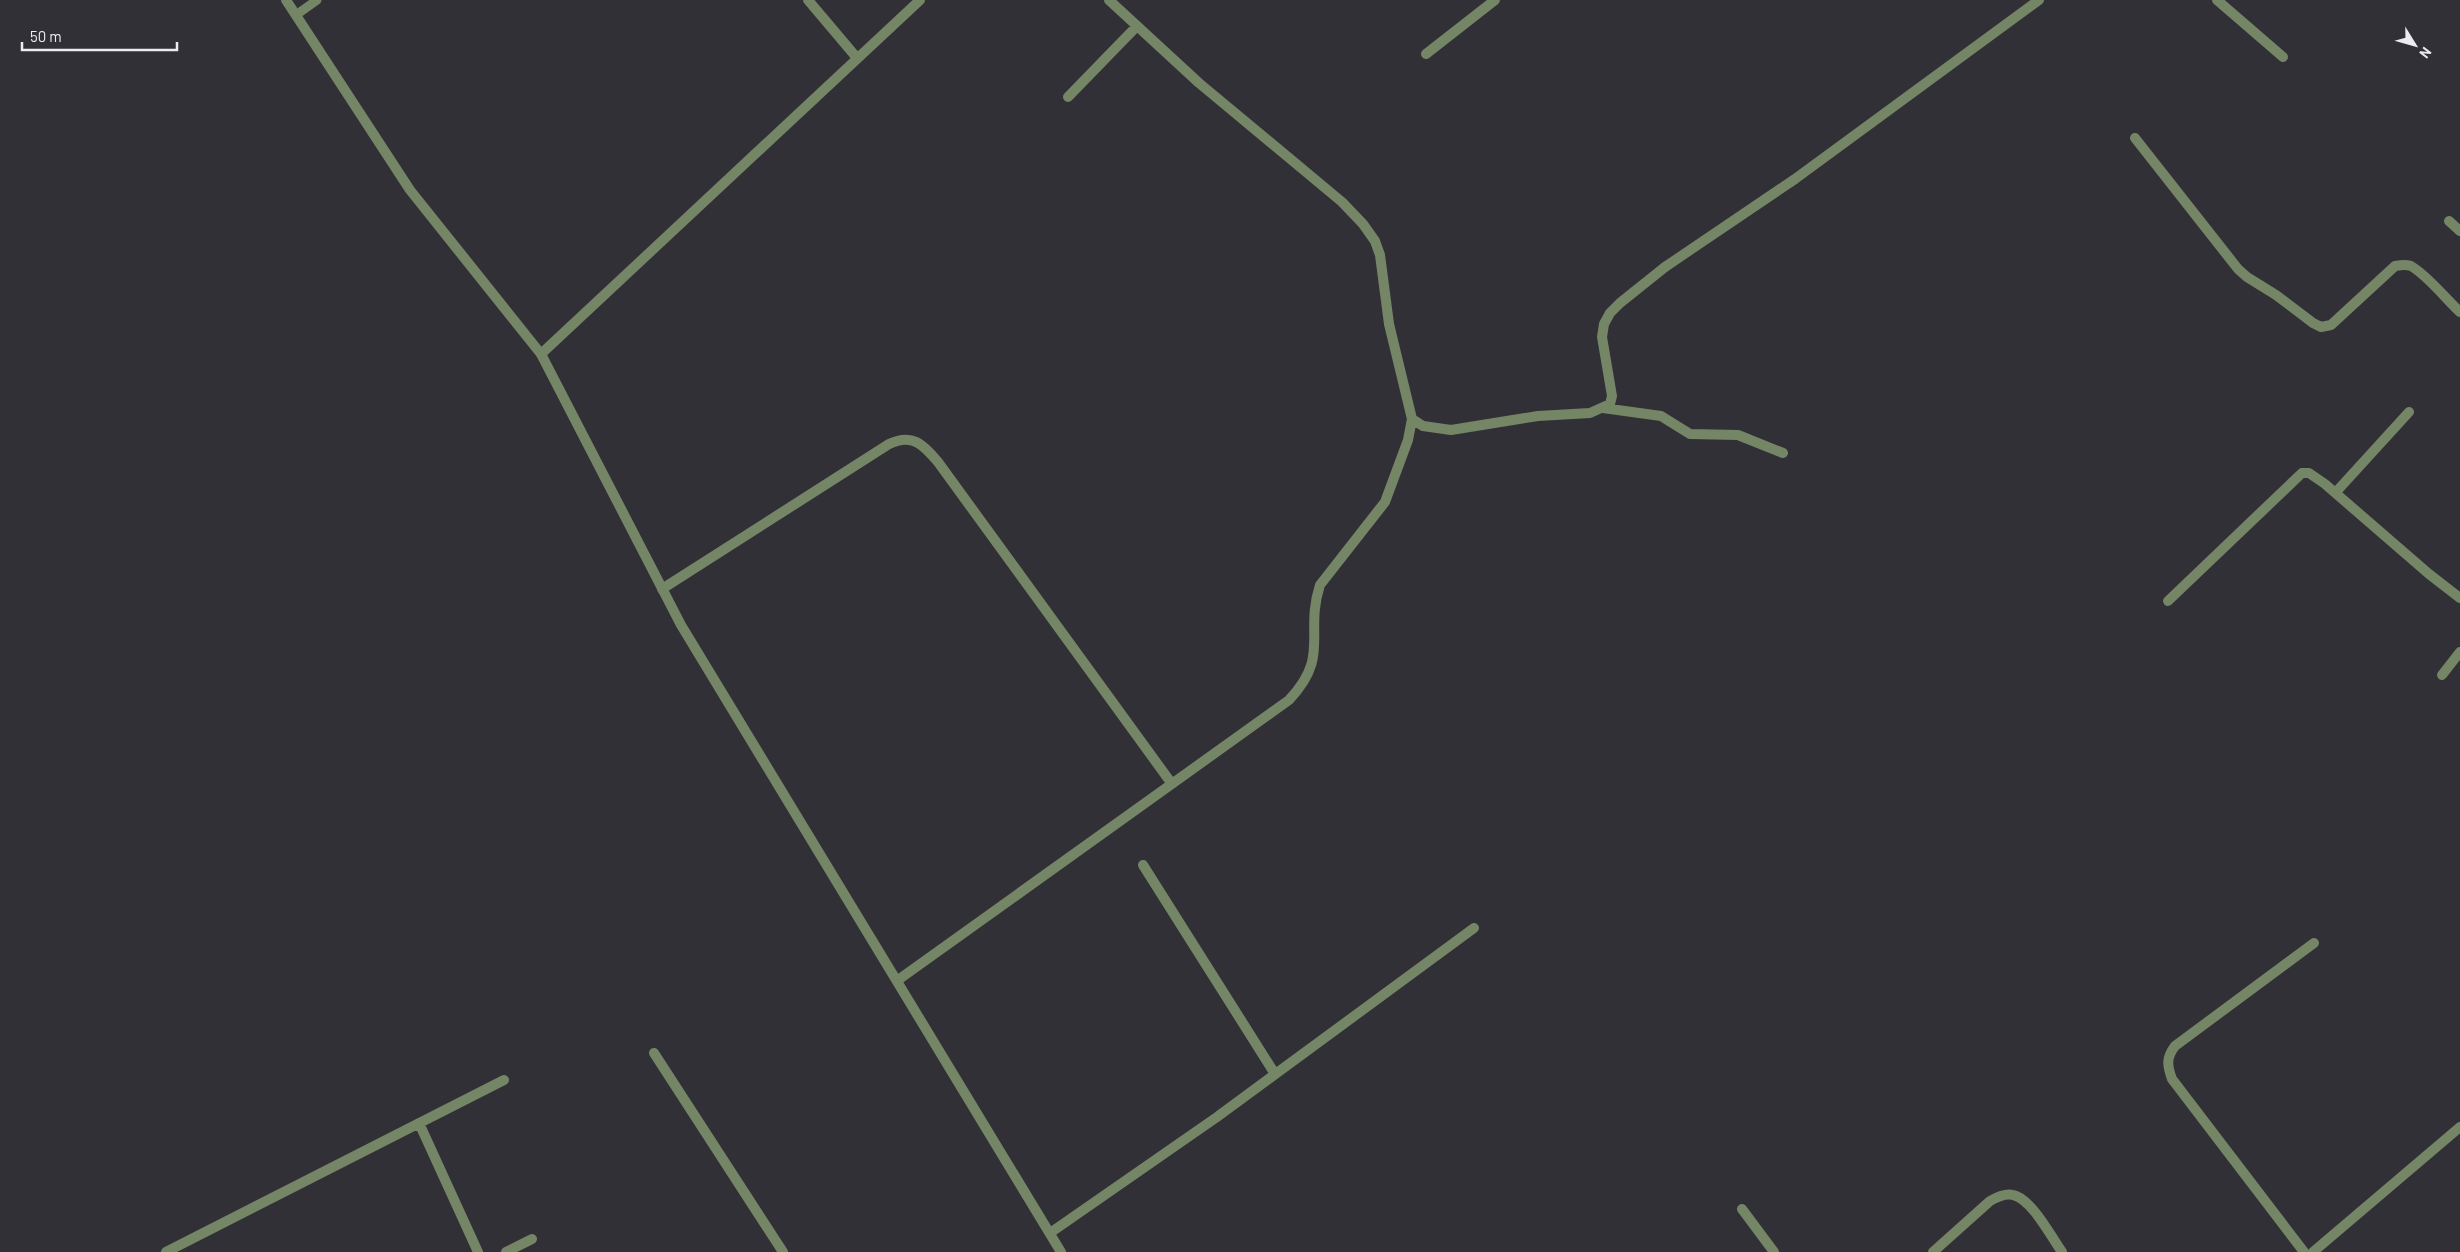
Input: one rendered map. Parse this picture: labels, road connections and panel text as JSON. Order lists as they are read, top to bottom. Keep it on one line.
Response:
{"scale_bar":"50 m","north":"bottom right"}
